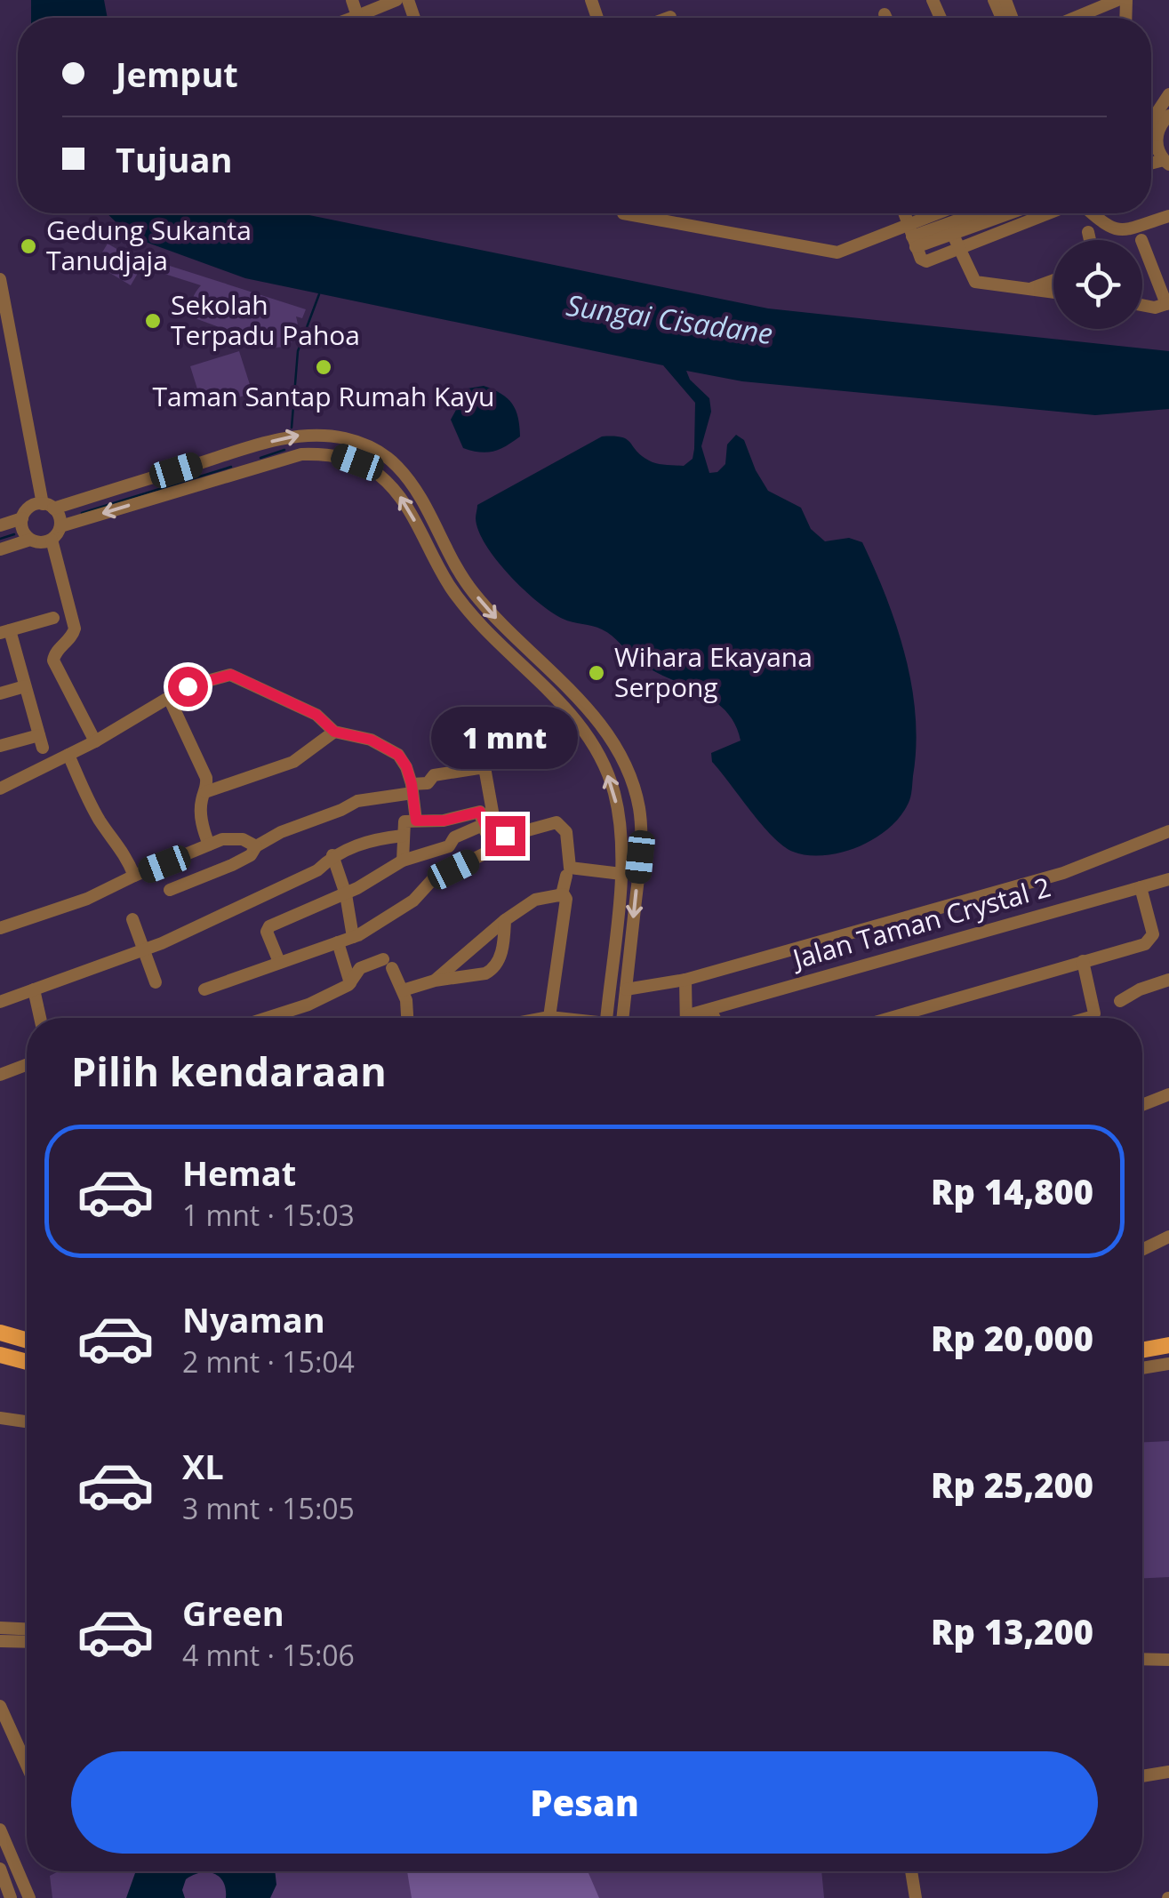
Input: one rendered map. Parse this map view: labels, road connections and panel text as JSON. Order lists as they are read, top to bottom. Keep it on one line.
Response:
{"streets":{"street":["Jalan Taman Crystal 2"]},"water":["Sungai Cisadane"],"places":["Gedung Sukanta Tanudjaja","Sekolah Terpadu Pahoa","Taman Santap Rumah Kayu","Wihara Ekayana Serpong"],"page":{"banner":["Jemput","Tujuan"],"bubble":"1 mnt","heading":"Pilih kendaraan","list":[{"name":"Hemat","note":"1 mnt · 15:03","value":"Rp 14,800"},{"name":"Nyaman","note":"2 mnt · 15:04","value":"Rp 20,000"},{"name":"XL","note":"3 mnt · 15:05","value":"Rp 25,200"},{"name":"Green","note":"4 mnt · 15:06","value":"Rp 13,200"}],"buttons":"Pesan"}}
